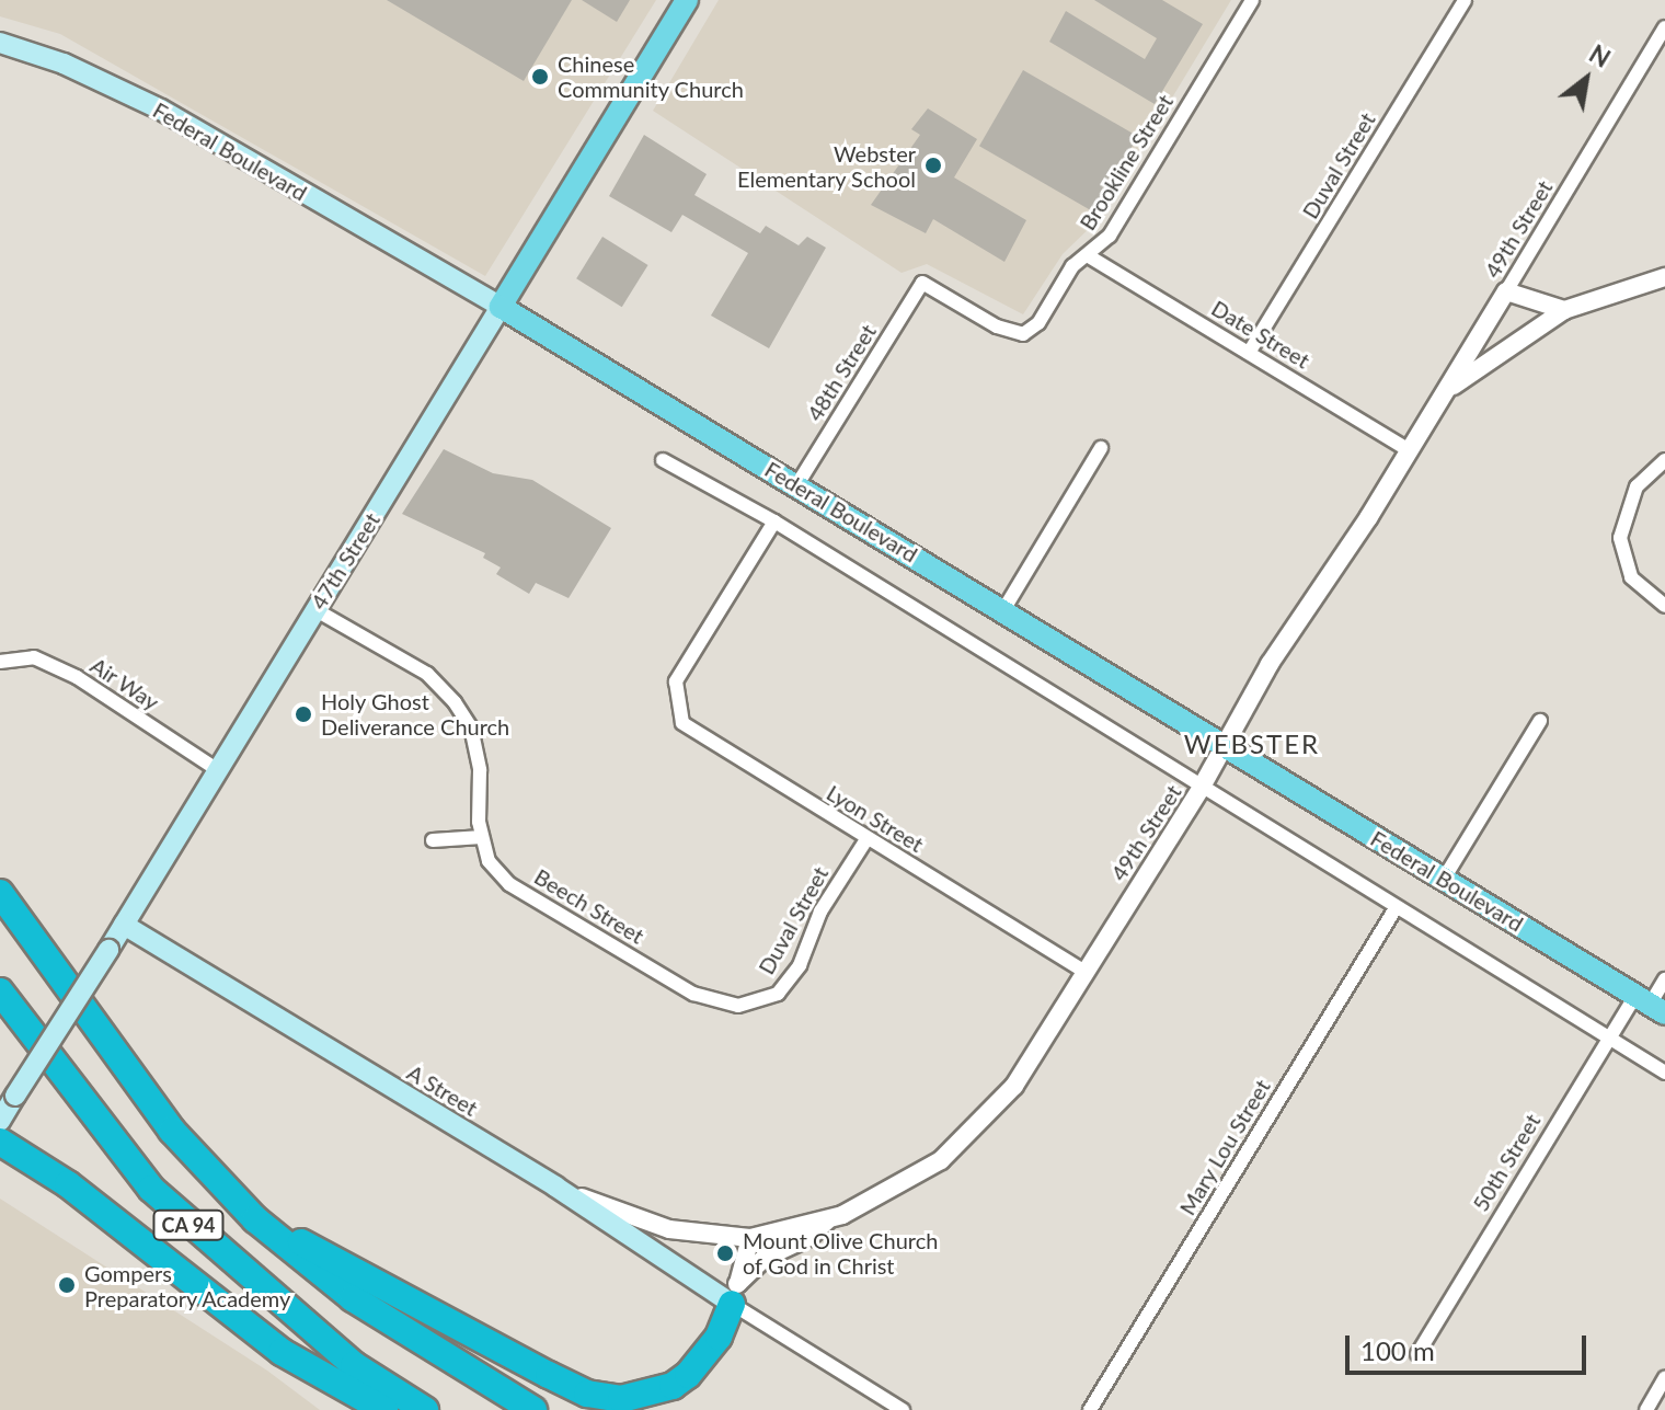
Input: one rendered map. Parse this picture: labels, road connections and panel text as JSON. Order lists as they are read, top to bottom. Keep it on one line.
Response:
{"streets":{"highway":["CA 94"],"main road":["Federal Boulevard","47th Street","A Street"],"street":["Brookline Street","Duval Street","49th Street","Date Street","48th Street","Air Way","Lyon Street","Beech Street","Mary Lou Street","50th Street"]},"crossings":[["Federal Boulevard","49th Street"],["Federal Boulevard","48th Street"],["Federal Boulevard","47th Street"],["Federal Boulevard","50th Street"],["Brookline Street","Date Street"],["Brookline Street","48th Street"],["Duval Street","Date Street"],["Duval Street","Lyon Street"],["Duval Street","Beech Street"],["49th Street","Date Street"],["49th Street","Lyon Street"],["49th Street","A Street"],["47th Street","Air Way"],["47th Street","Beech Street"],["47th Street","A Street"]],"districts":["WEBSTER"],"places":["Chinese Community Church","Webster Elementary School","Holy Ghost Deliverance Church","Mount Olive Church of God in Christ","Gompers Preparatory Academy"],"scale_bar":"100 m","north":"top right"}
